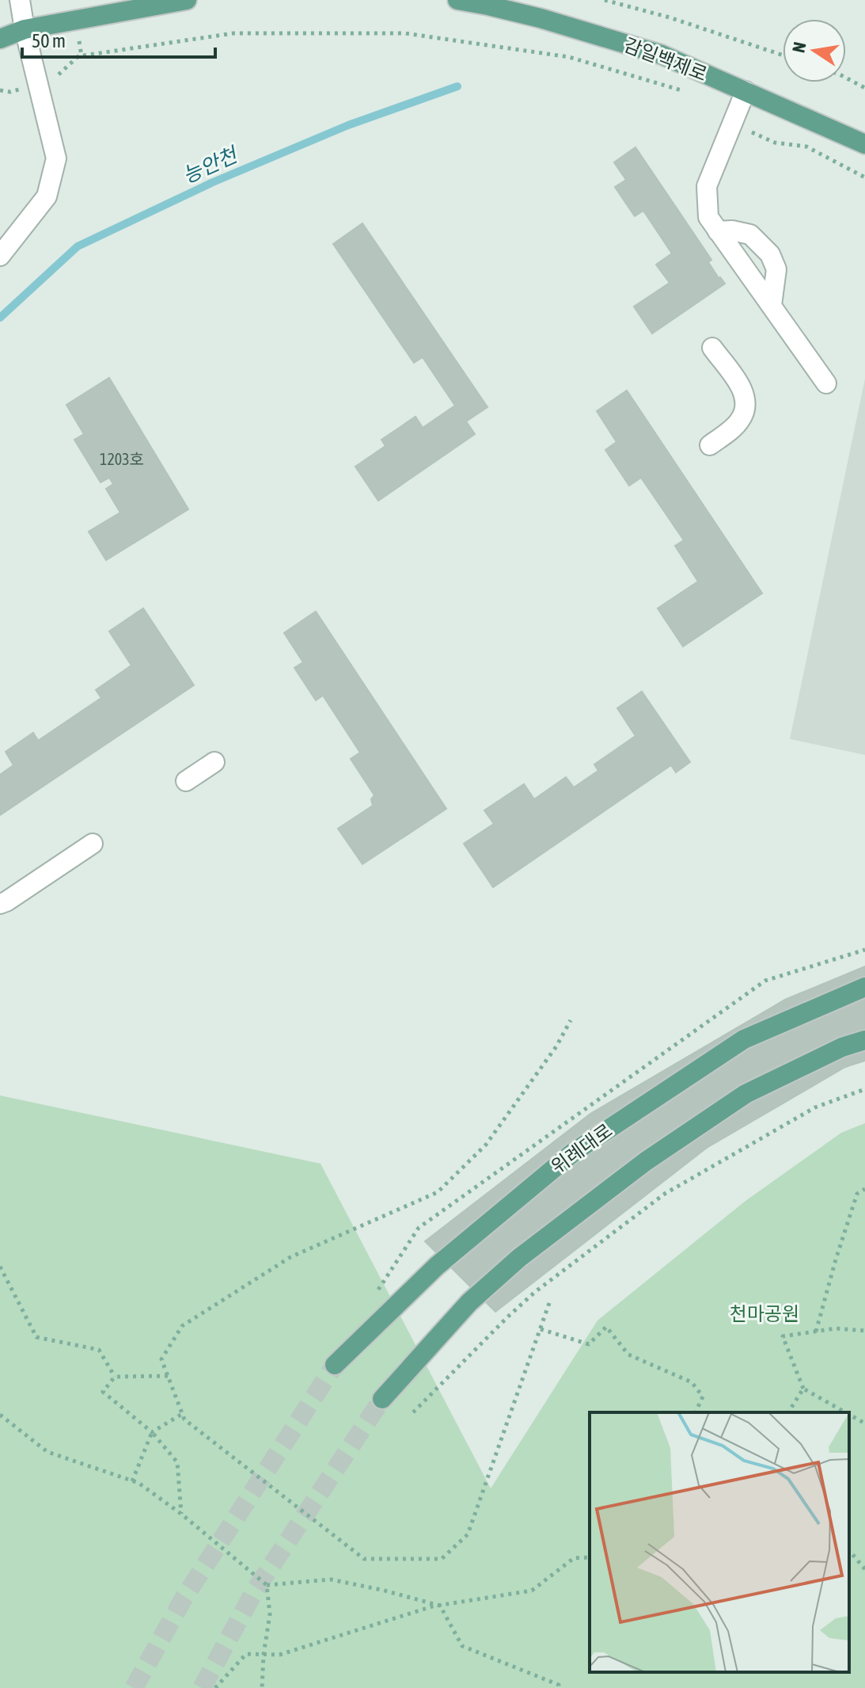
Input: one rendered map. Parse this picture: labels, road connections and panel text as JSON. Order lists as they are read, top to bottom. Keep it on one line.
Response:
{"streets":{"main road":["감일백제로","위례대로"]},"water":["능안천"],"parks":["천마공원"],"house_numbers":["1203호"],"scale_bar":"50 m","north":"left"}
